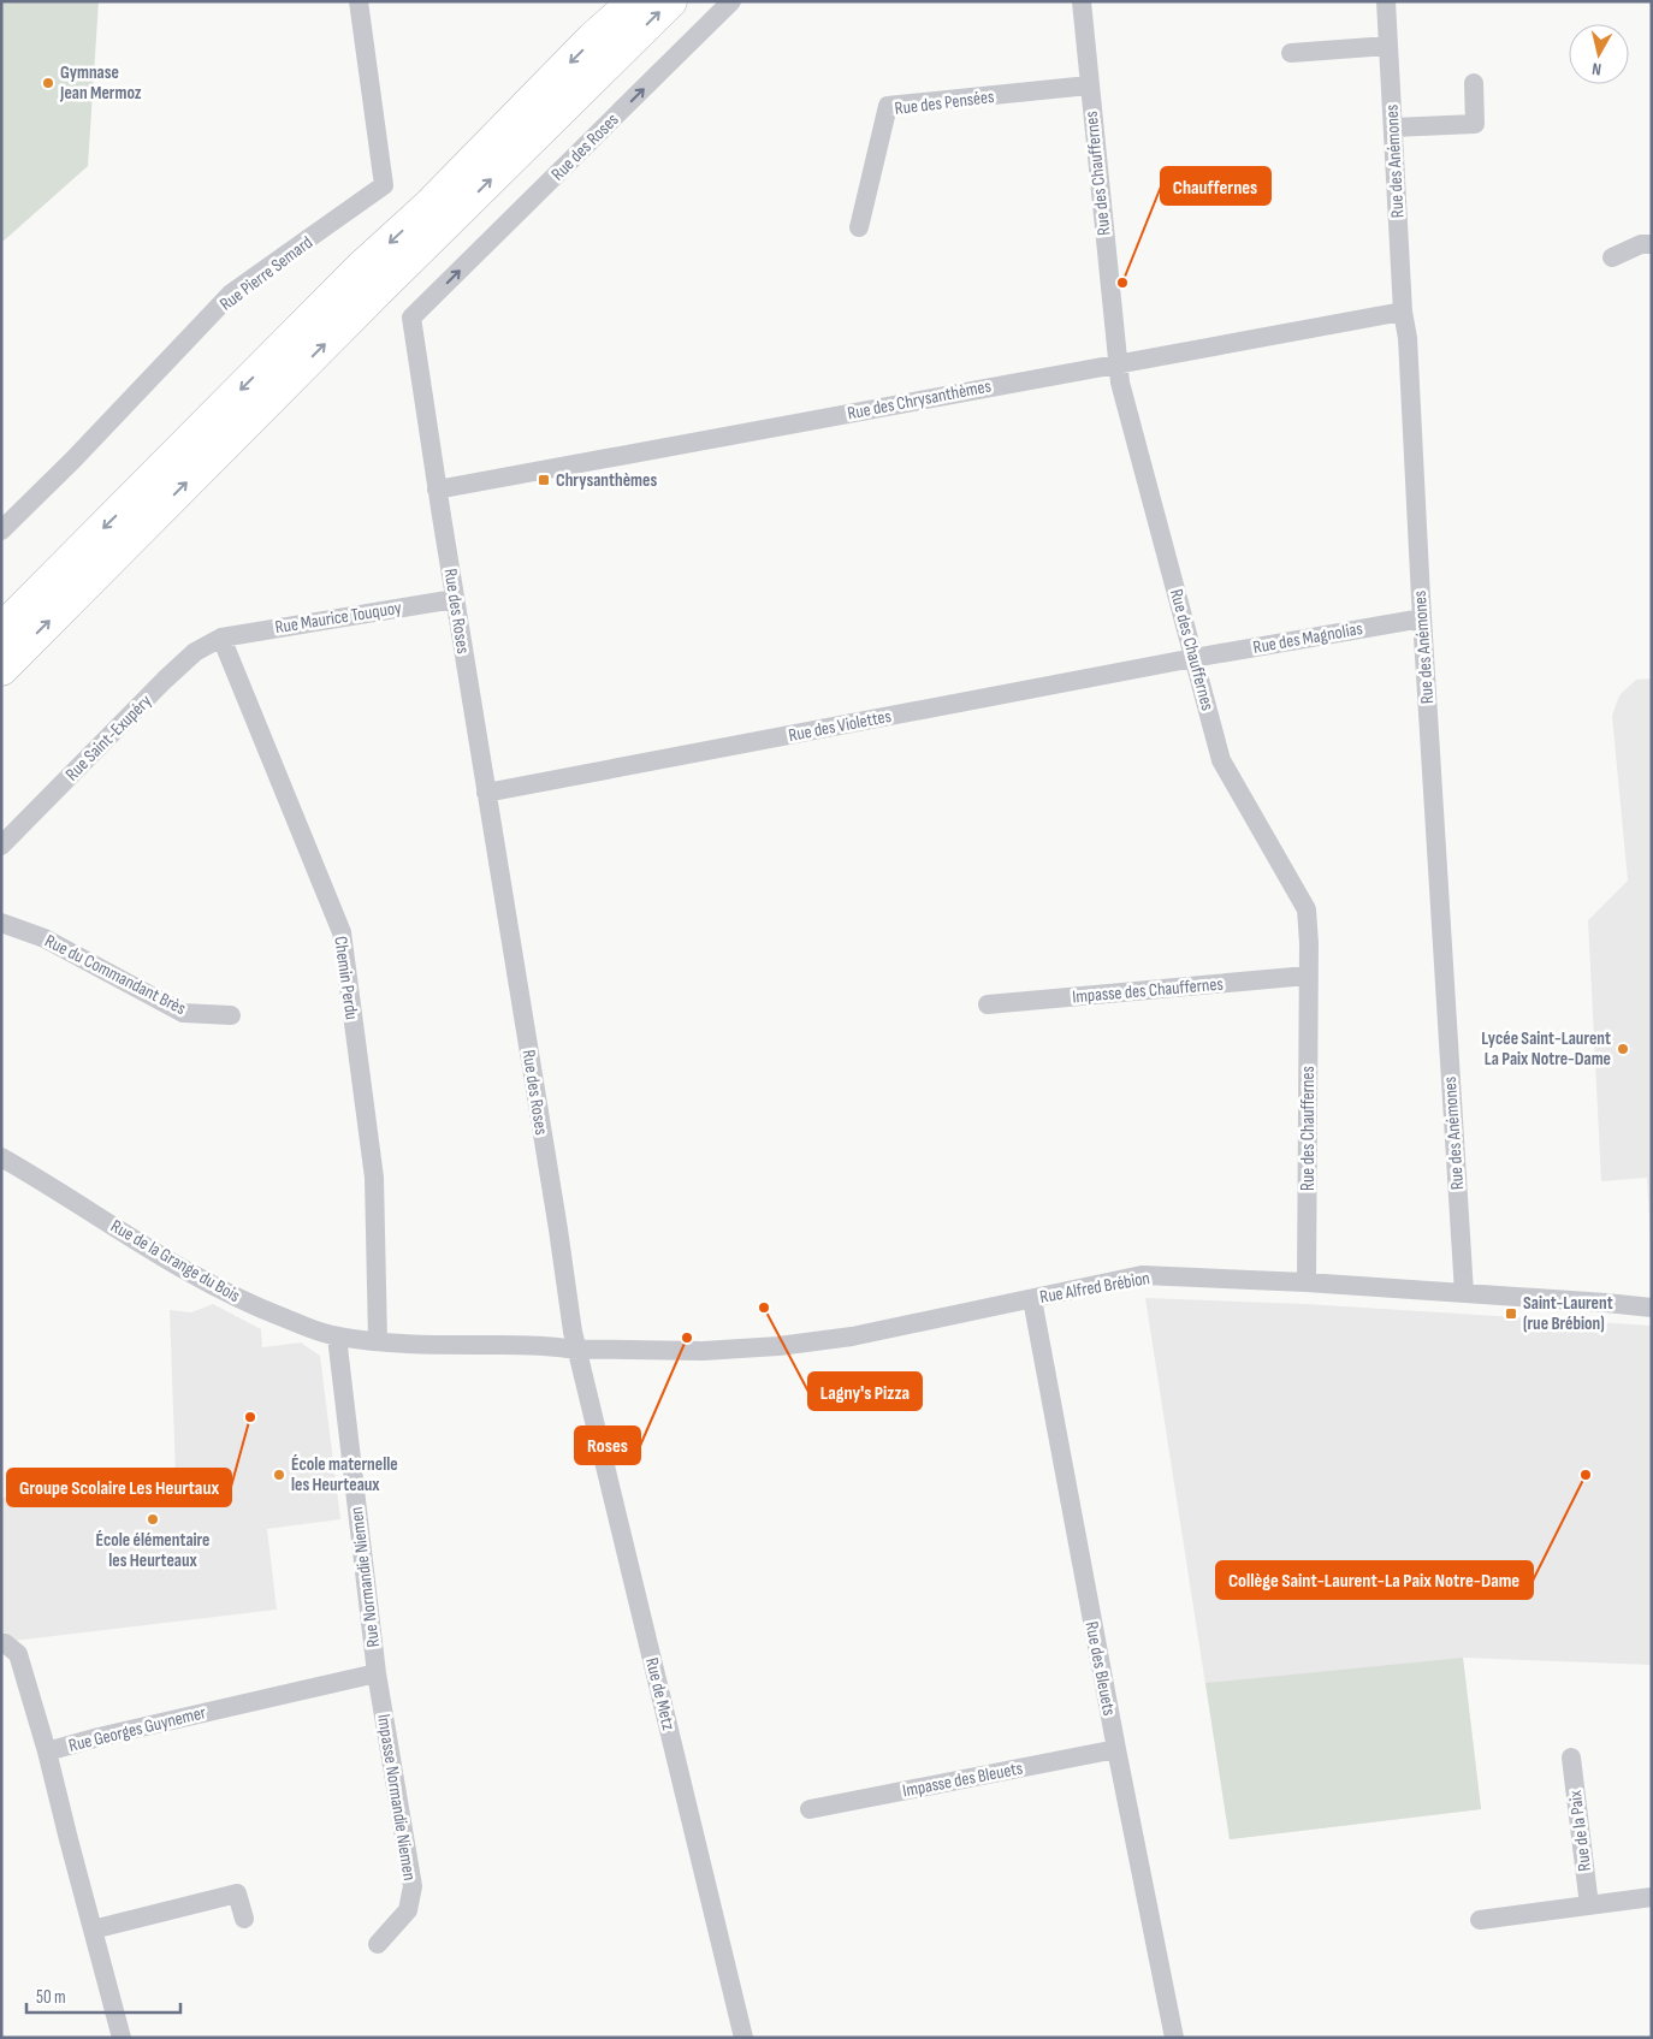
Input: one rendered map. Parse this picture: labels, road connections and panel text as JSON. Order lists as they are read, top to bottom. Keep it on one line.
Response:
{"streets":{"street":["Rue des Pensées","Rue des Roses","Rue des Anémones","Rue des Chauffernes","Rue Pierre Semard","Rue des Chrysanthèmes","Rue Maurice Touquoy","Rue des Magnolias","Rue des Violettes","Rue Saint-Exupéry","Rue du Commandant Brès","Chemin Perdu","Impasse des Chauffernes","Rue de la Grange du Bois","Rue Alfred Brébion","Rue Normandie Niemen","Rue des Bleuets","Rue de Metz","Rue Georges Guynemer","Impasse des Bleuets","Impasse Normandie Niemen","Rue de la Paix"]},"crossings":[["Rue des Pensées","Rue des Chauffernes"],["Rue des Roses","Rue des Chrysanthèmes"],["Rue des Roses","Rue Maurice Touquoy"],["Rue des Roses","Rue des Violettes"],["Rue des Roses","Rue de la Grange du Bois"],["Rue des Roses","Rue Alfred Brébion"],["Rue des Roses","Rue de Metz"],["Rue des Anémones","Rue des Chrysanthèmes"],["Rue des Anémones","Rue des Magnolias"],["Rue des Anémones","Rue Alfred Brébion"],["Rue des Chauffernes","Rue des Chrysanthèmes"],["Rue des Chauffernes","Rue des Magnolias"],["Rue des Chauffernes","Rue des Violettes"],["Rue des Chauffernes","Impasse des Chauffernes"],["Rue des Chauffernes","Rue Alfred Brébion"],["Rue Maurice Touquoy","Rue Saint-Exupéry"],["Rue Maurice Touquoy","Chemin Perdu"],["Rue des Magnolias","Rue des Violettes"],["Rue Saint-Exupéry","Chemin Perdu"],["Chemin Perdu","Rue de la Grange du Bois"],["Rue de la Grange du Bois","Rue Alfred Brébion"],["Rue de la Grange du Bois","Rue Normandie Niemen"],["Rue de la Grange du Bois","Rue de Metz"],["Rue Alfred Brébion","Rue des Bleuets"],["Rue Alfred Brébion","Rue de Metz"],["Rue Normandie Niemen","Rue Georges Guynemer"],["Rue Normandie Niemen","Impasse Normandie Niemen"],["Rue des Bleuets","Impasse des Bleuets"],["Rue Georges Guynemer","Impasse Normandie Niemen"]],"one_way":["Rue des Roses"],"places":{"other":["Gymnase Jean Mermoz","Chauffernes","Lycée Saint-Laurent La Paix Notre-Dame","Lagny's Pizza","Roses","Groupe Scolaire Les Heurtaux","École maternelle les Heurteaux","Collège Saint-Laurent-La Paix Notre-Dame","École élémentaire les Heurteaux"],"transit":["Chrysanthèmes","Saint-Laurent (rue Brébion)"]},"scale_bar":"50 m","north":"bottom"}
